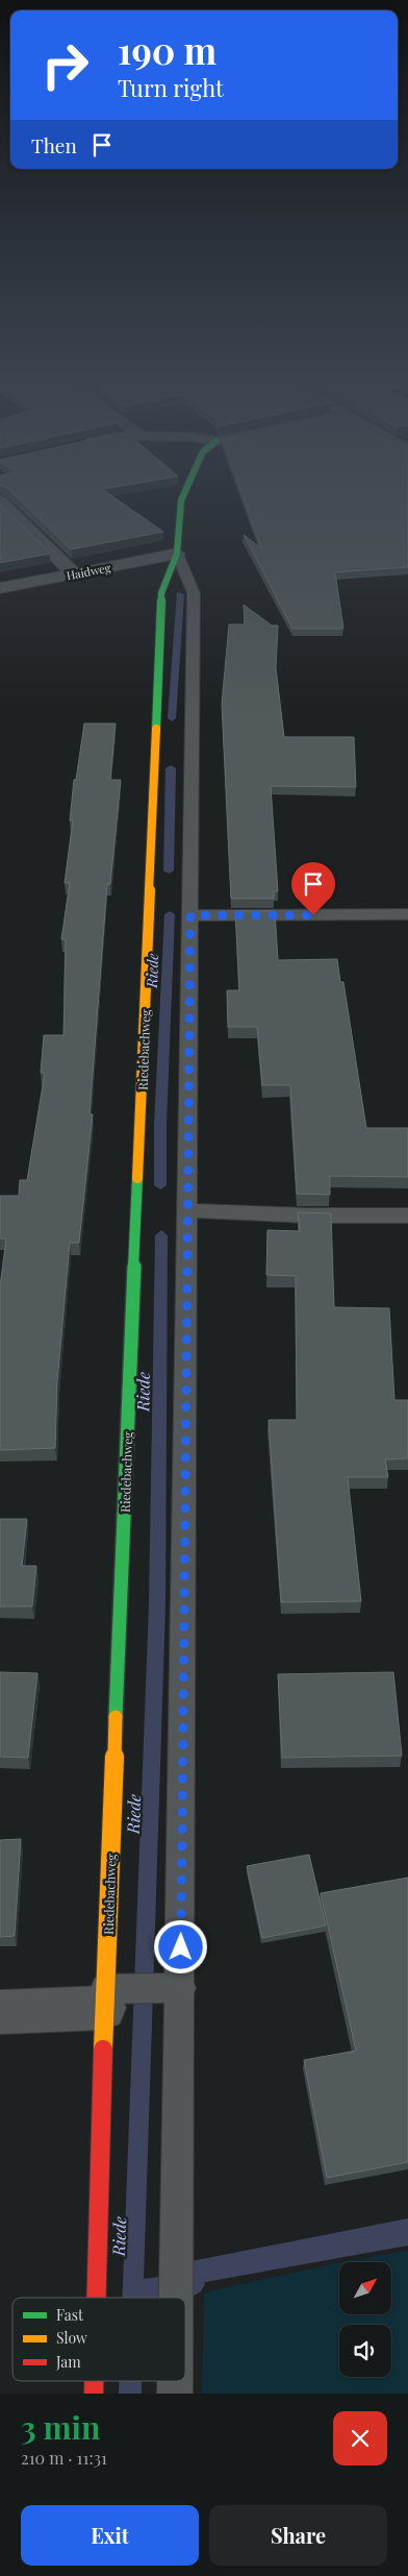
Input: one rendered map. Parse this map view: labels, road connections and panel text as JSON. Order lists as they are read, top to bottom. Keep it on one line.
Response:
{"streets":{"street":["Haidweg","Riedebachweg"]},"crossings":[["Haidweg","Riedebachweg"]],"water":["Riede"],"legend":["Fast","Slow","Jam"],"north":"top right","page":{"turn":["190 m","Turn right"],"then":"Then","heading":["3 min","210 m · 11:31"],"buttons":["Exit","Share"]}}
